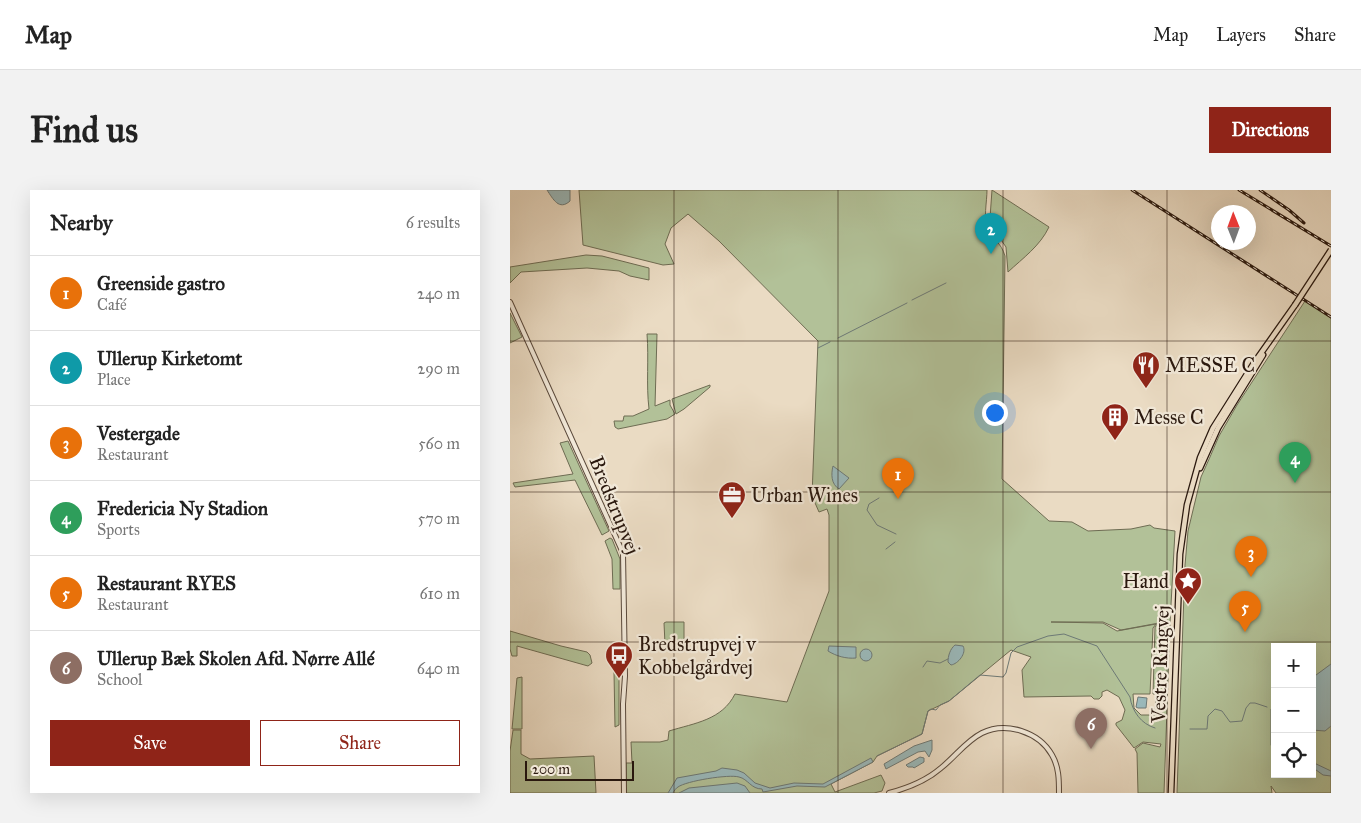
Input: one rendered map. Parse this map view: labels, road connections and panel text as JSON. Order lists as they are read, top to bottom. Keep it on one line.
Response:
{"streets":{"main road":["Vestre Ringvej"],"street":["Bredstrupvej"]},"places":{"restaurant":["MESSE C"],"building":["Messe C"],"office":["Urban Wines"],"place":["Hand"],"bus stop":["Bredstrupvej v Kobbelgårdvej"]},"scale_bar":"200 m","north":"top","page":{"header":"Map","nav":["Map","Layers","Share"],"buttons":["Directions",["Save","Share"]],"title":"Find us","heading":["Nearby","6 results"],"pins":["2","4","1","3","5","6"],"list":[{"mark":"1","name":"Greenside gastro","note":"Café","value":"240 m"},{"mark":"2","name":"Ullerup Kirketomt","note":"Place","value":"290 m"},{"mark":"3","name":"Vestergade","note":"Restaurant","value":"560 m"},{"mark":"4","name":"Fredericia Ny Stadion","note":"Sports","value":"570 m"},{"mark":"5","name":"Restaurant RYES","note":"Restaurant","value":"610 m"},{"mark":"6","name":"Ullerup Bæk Skolen Afd. Nørre Allé","note":"School","value":"640 m"}],"map_buttons":["+","−"],"scale":"200 m"}}
